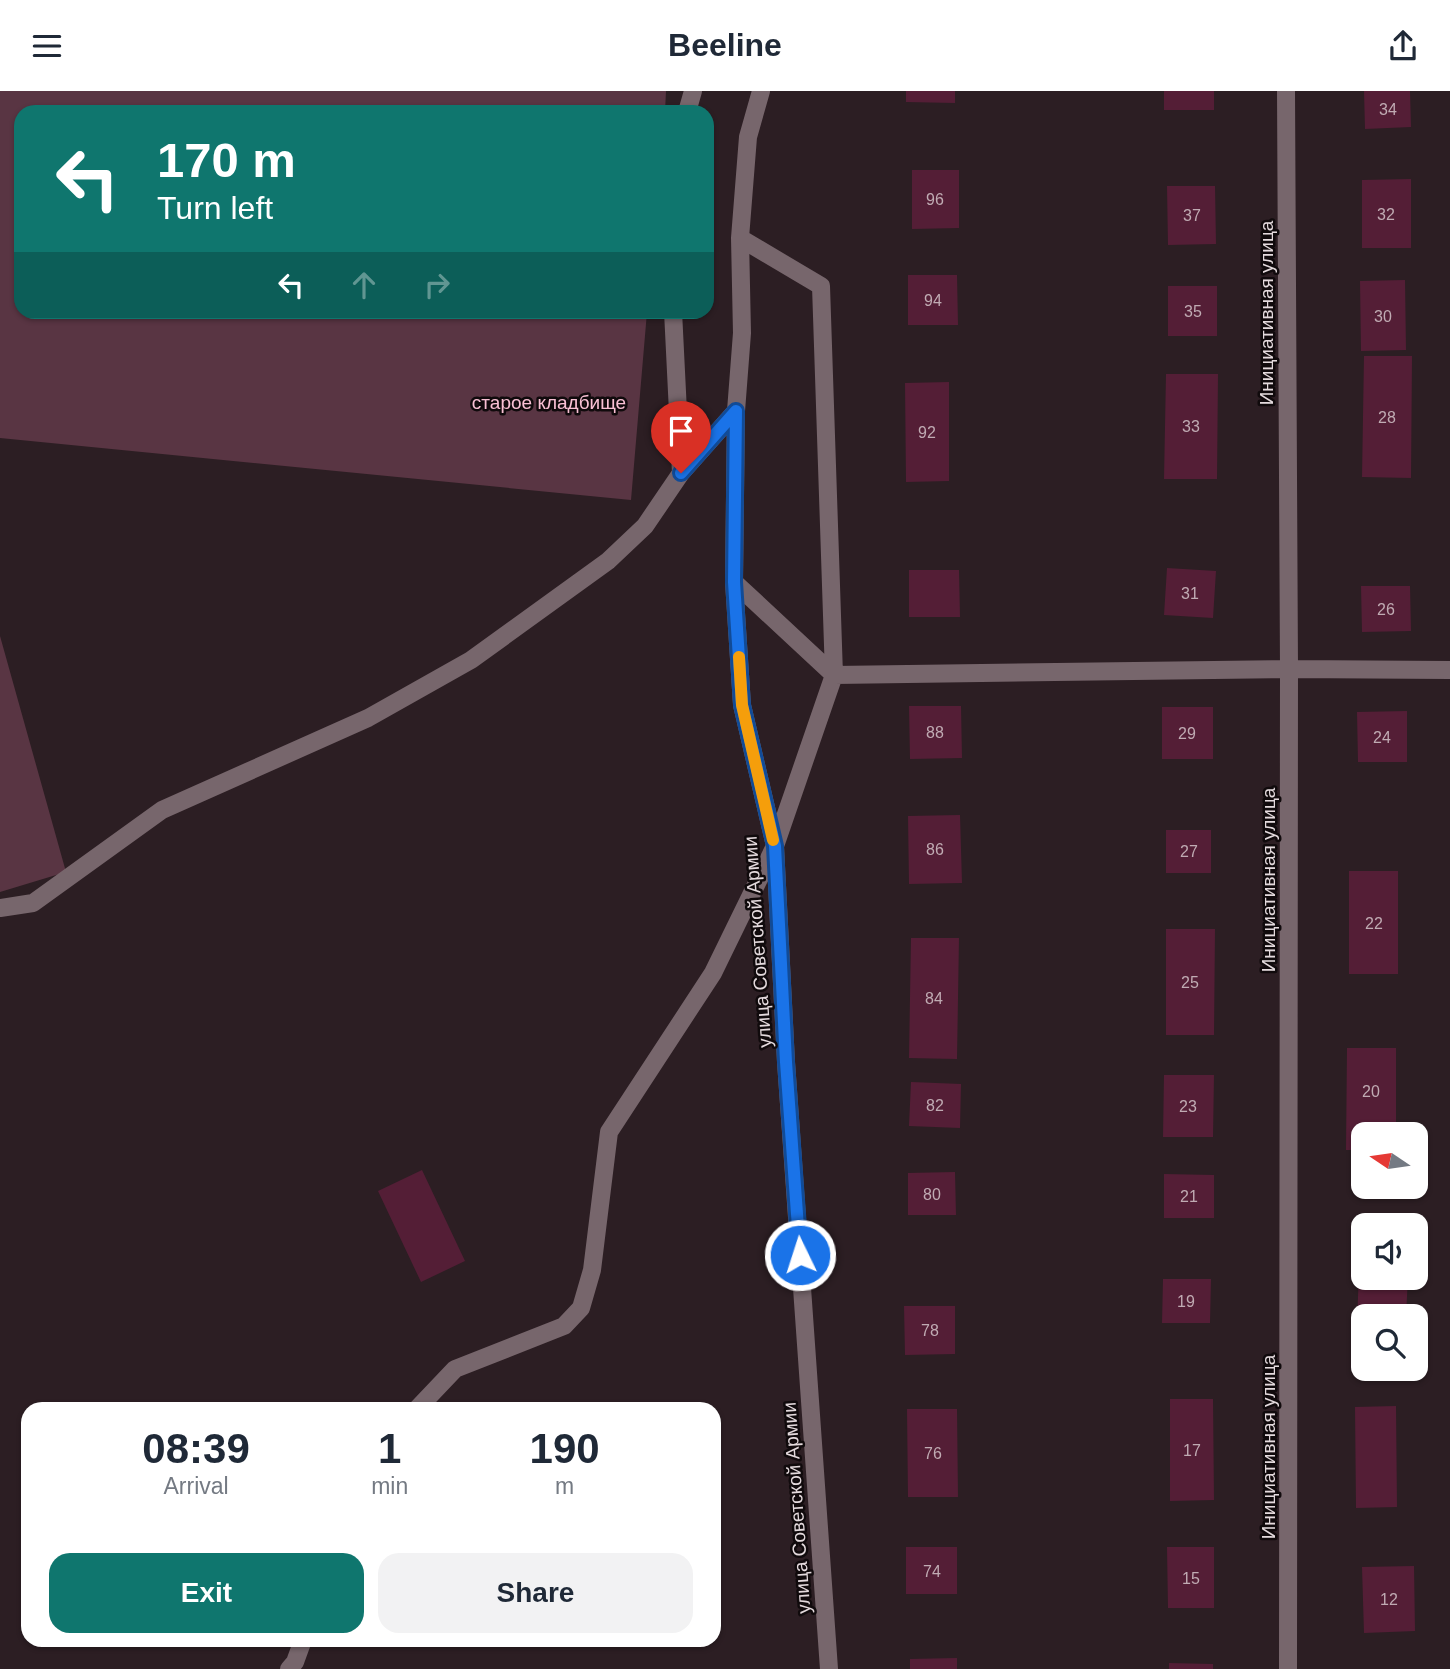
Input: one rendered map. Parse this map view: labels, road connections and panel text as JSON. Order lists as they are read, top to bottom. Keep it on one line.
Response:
{"streets":{"street":["Инициативная улица","улица Советской Армии"]},"parks":["старое кладбище"],"house_numbers":["34","96","32","37","94","35","30","28","33","92","31","26","88","29","24","86","27","22","25","84","20","82","23","80","21","19","78","17","76","74","15","12"],"north":"left","page":{"header":"Beeline","turn":["170 m","Turn left"],"eta":["08:39","Arrival","1","min","190","m"],"buttons":["Exit","Share"]}}
